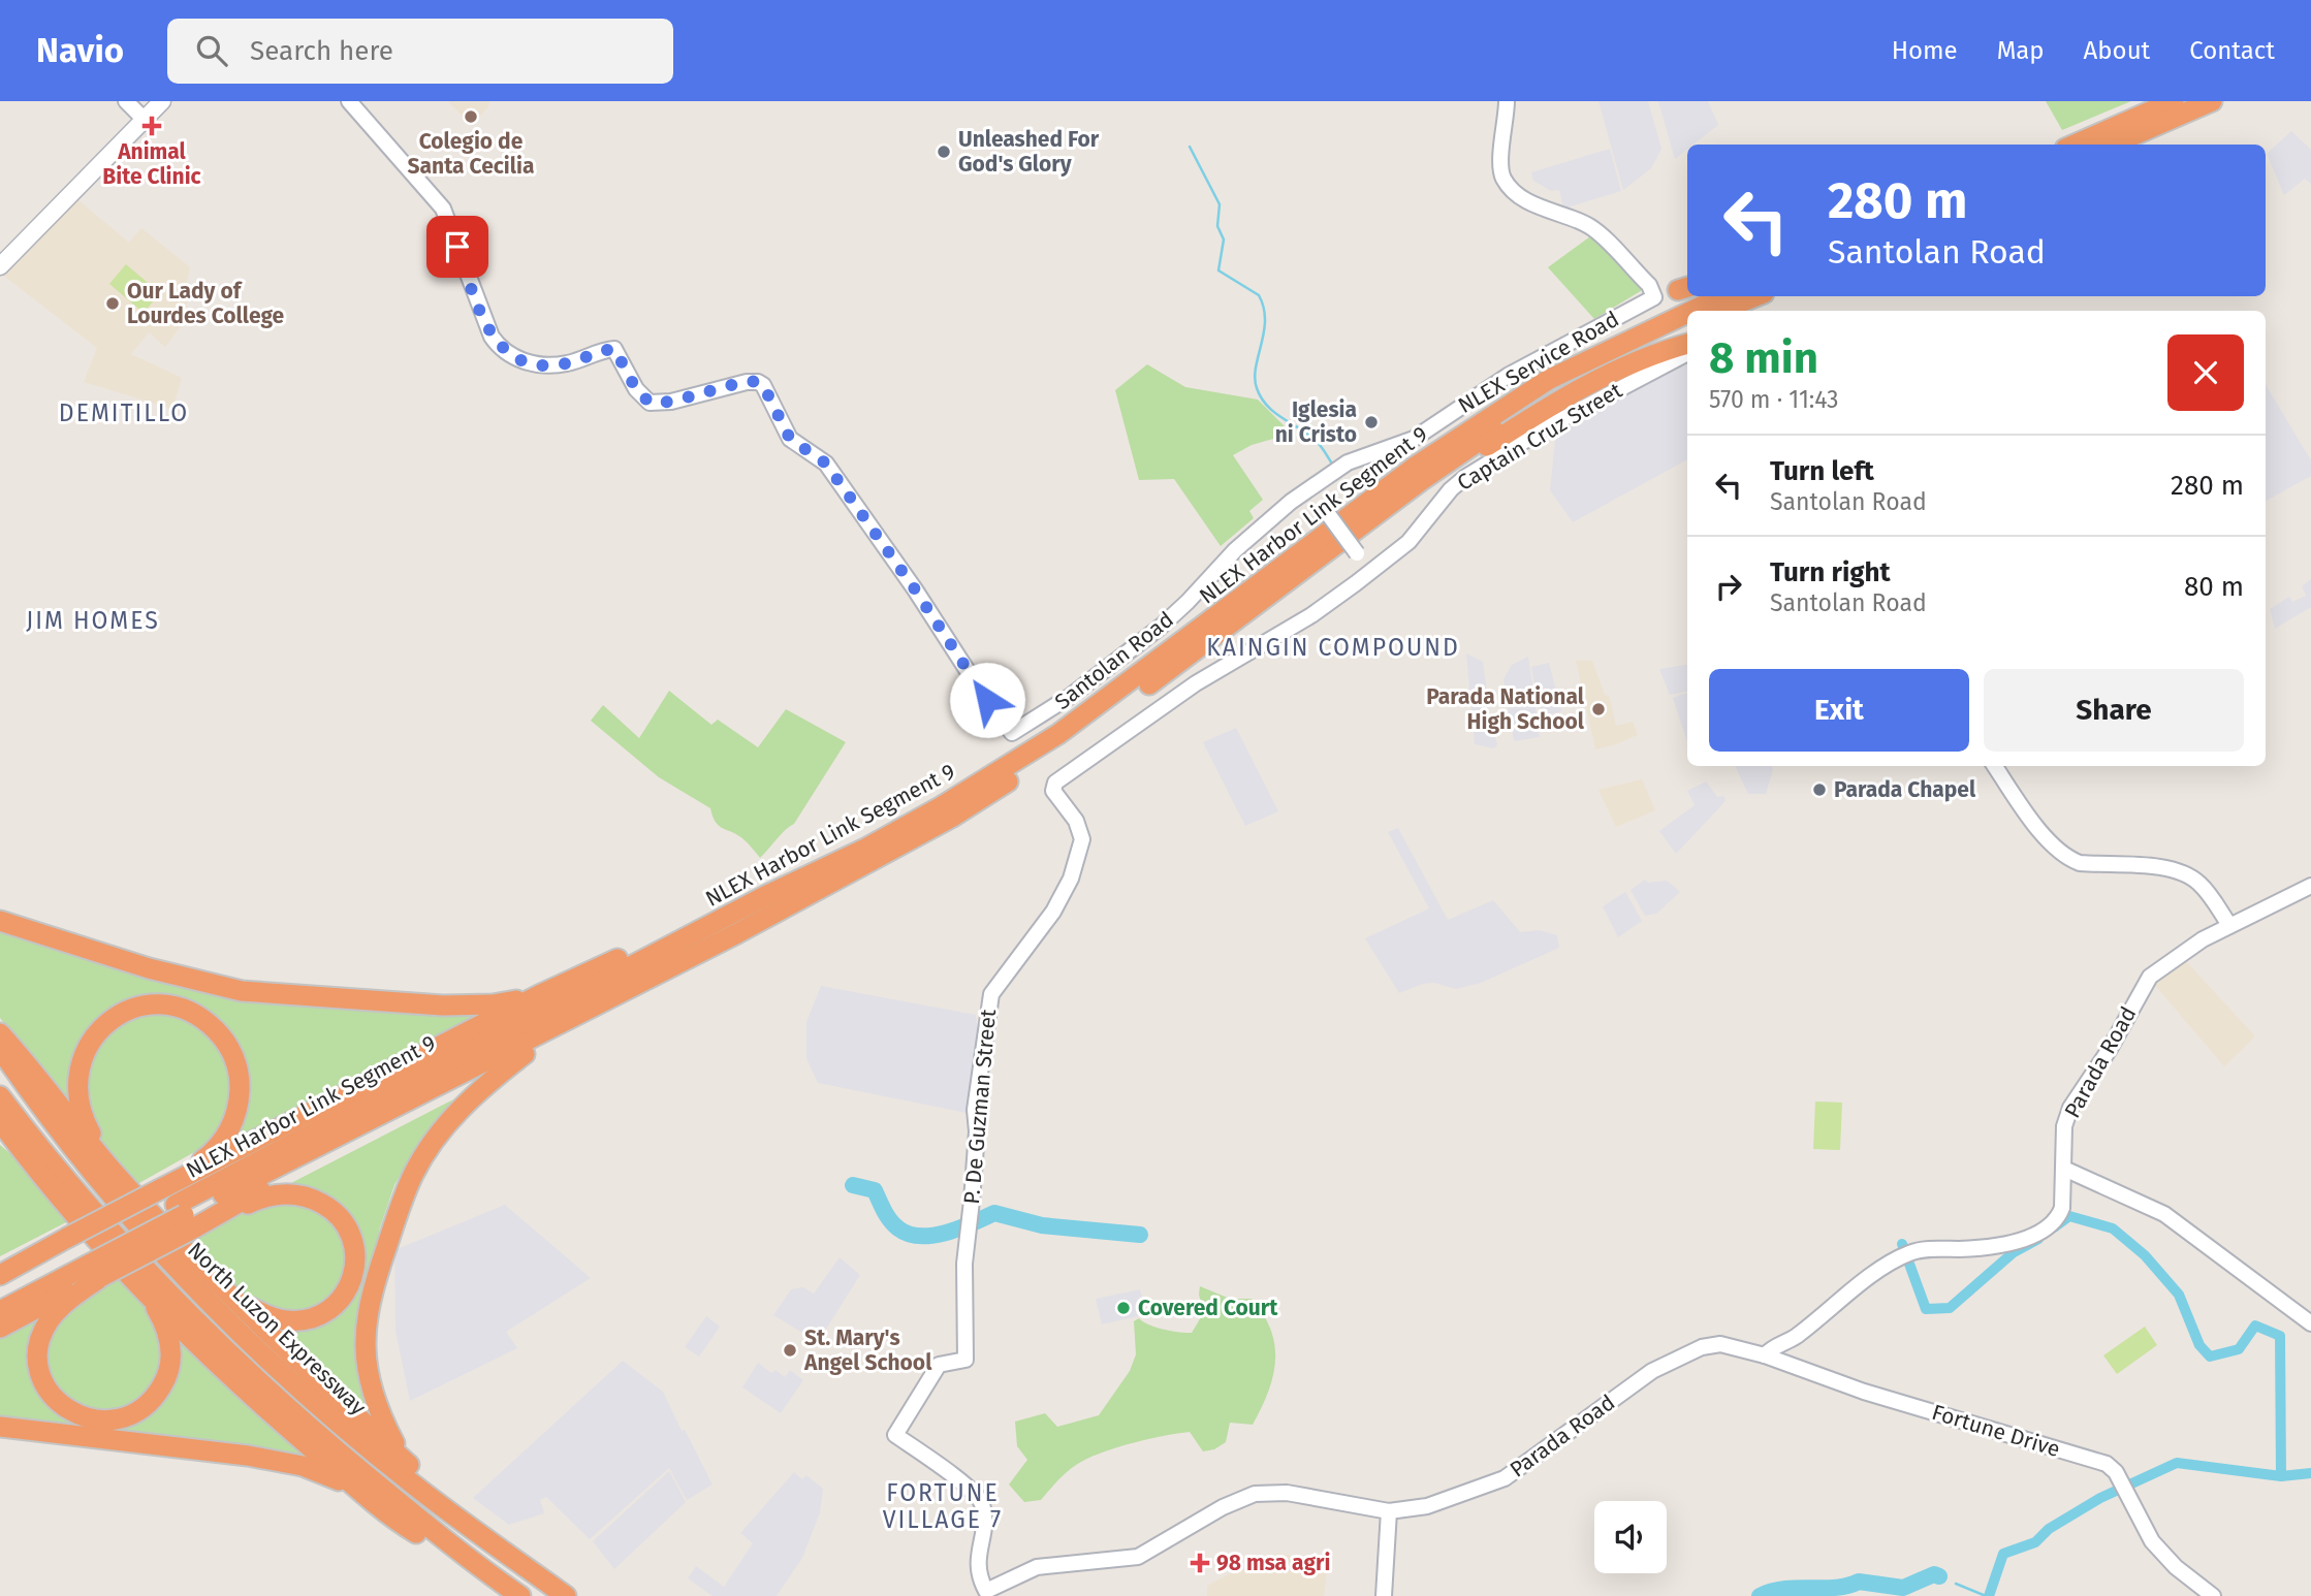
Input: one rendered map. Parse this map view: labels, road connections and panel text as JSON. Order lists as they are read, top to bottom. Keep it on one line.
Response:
{"streets":{"highway":["NLEX Harbor Link Segment 9","North Luzon Expressway"],"street":["NLEX Service Road","Captain Cruz Street","Santolan Road","Parada Road","P. De Guzman Street","Fortune Drive"]},"crossings":[["NLEX Service Road","Santolan Road"],["Captain Cruz Street","P. De Guzman Street"],["Parada Road","P. De Guzman Street"],["Parada Road","Fortune Drive"]],"districts":["DEMITILLO","JIM HOMES","KAINGIN COMPOUND","FORTUNE VILLAGE 7"],"places":{"other":["Colegio de Santa Cecilia","Unleashed For God's Glory","Our Lady of Lourdes College","Iglesia ni Cristo","Parada National High School","Parada Chapel","Covered Court","St. Mary's Angel School"],"health":["Animal Bite Clinic","98 msa agri"]},"page":{"header":"Navio","search":"Search here","nav":["Home","Map","About","Contact"],"turn":["280 m","Santolan Road"],"heading":["8 min","570 m · 11:43"],"list":[{"name":"Turn left","note":"Santolan Road","value":"280 m"},{"name":"Turn right","note":"Santolan Road","value":"80 m"}],"buttons":["Exit","Share"]}}
